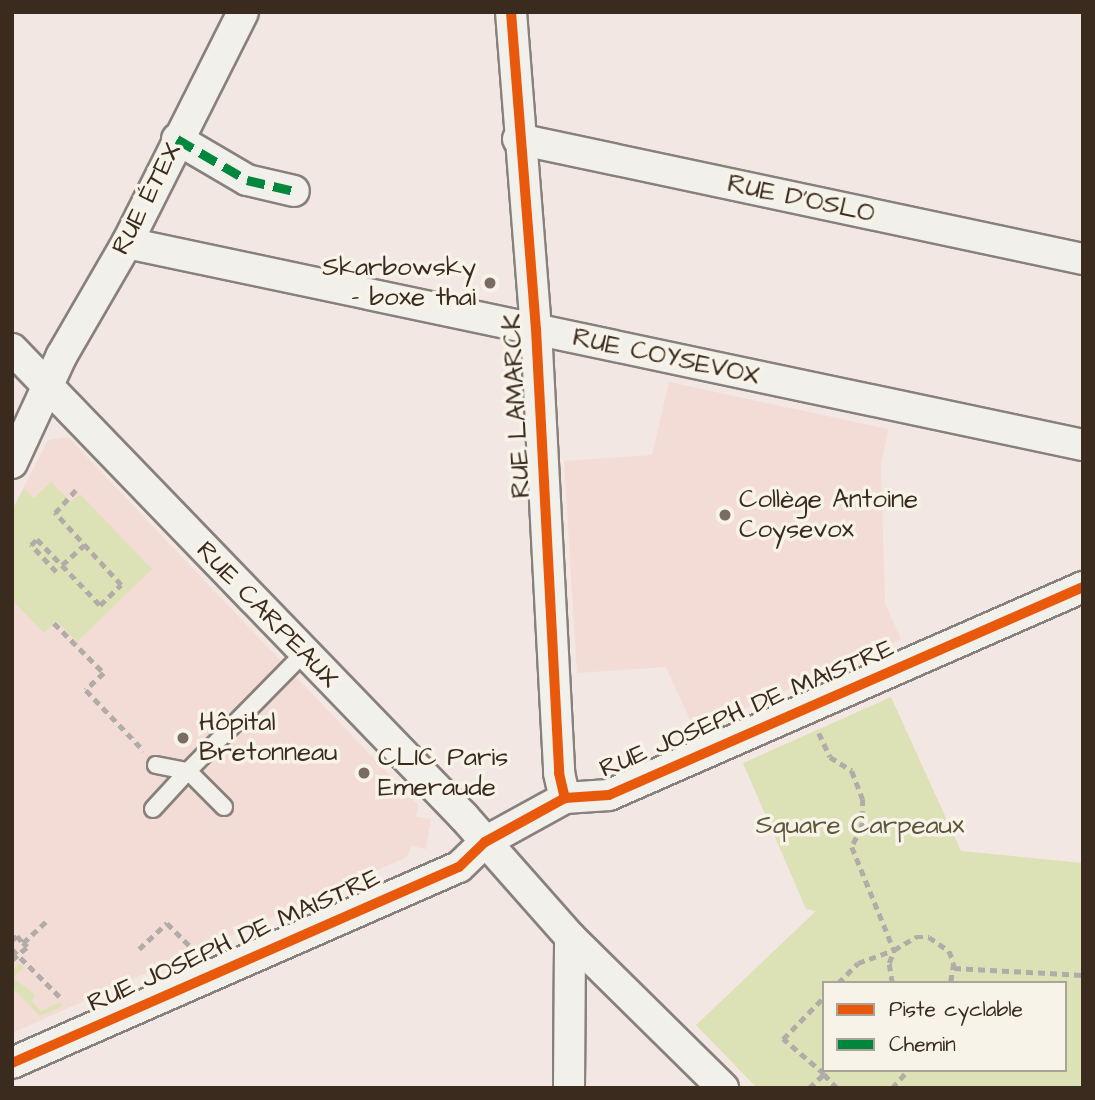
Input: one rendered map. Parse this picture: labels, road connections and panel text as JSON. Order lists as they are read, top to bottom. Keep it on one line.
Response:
{"streets":{"street":["RUE ÉTEX","RUE D'OSLO","RUE COYSEVOX","RUE LAMARCK","RUE CARPEAUX","RUE JOSEPH DE MAISTRE"]},"crossings":[["RUE ÉTEX","RUE COYSEVOX"],["RUE ÉTEX","RUE CARPEAUX"],["RUE D'OSLO","RUE LAMARCK"],["RUE COYSEVOX","RUE LAMARCK"],["RUE LAMARCK","RUE JOSEPH DE MAISTRE"],["RUE CARPEAUX","RUE JOSEPH DE MAISTRE"]],"parks":["Square Carpeaux"],"places":["Skarbowsky - boxe thai","Collège Antoine Coysevox","Hôpital Bretonneau","CLIC Paris Emeraude"],"legend":["Piste cyclable","Chemin"]}
